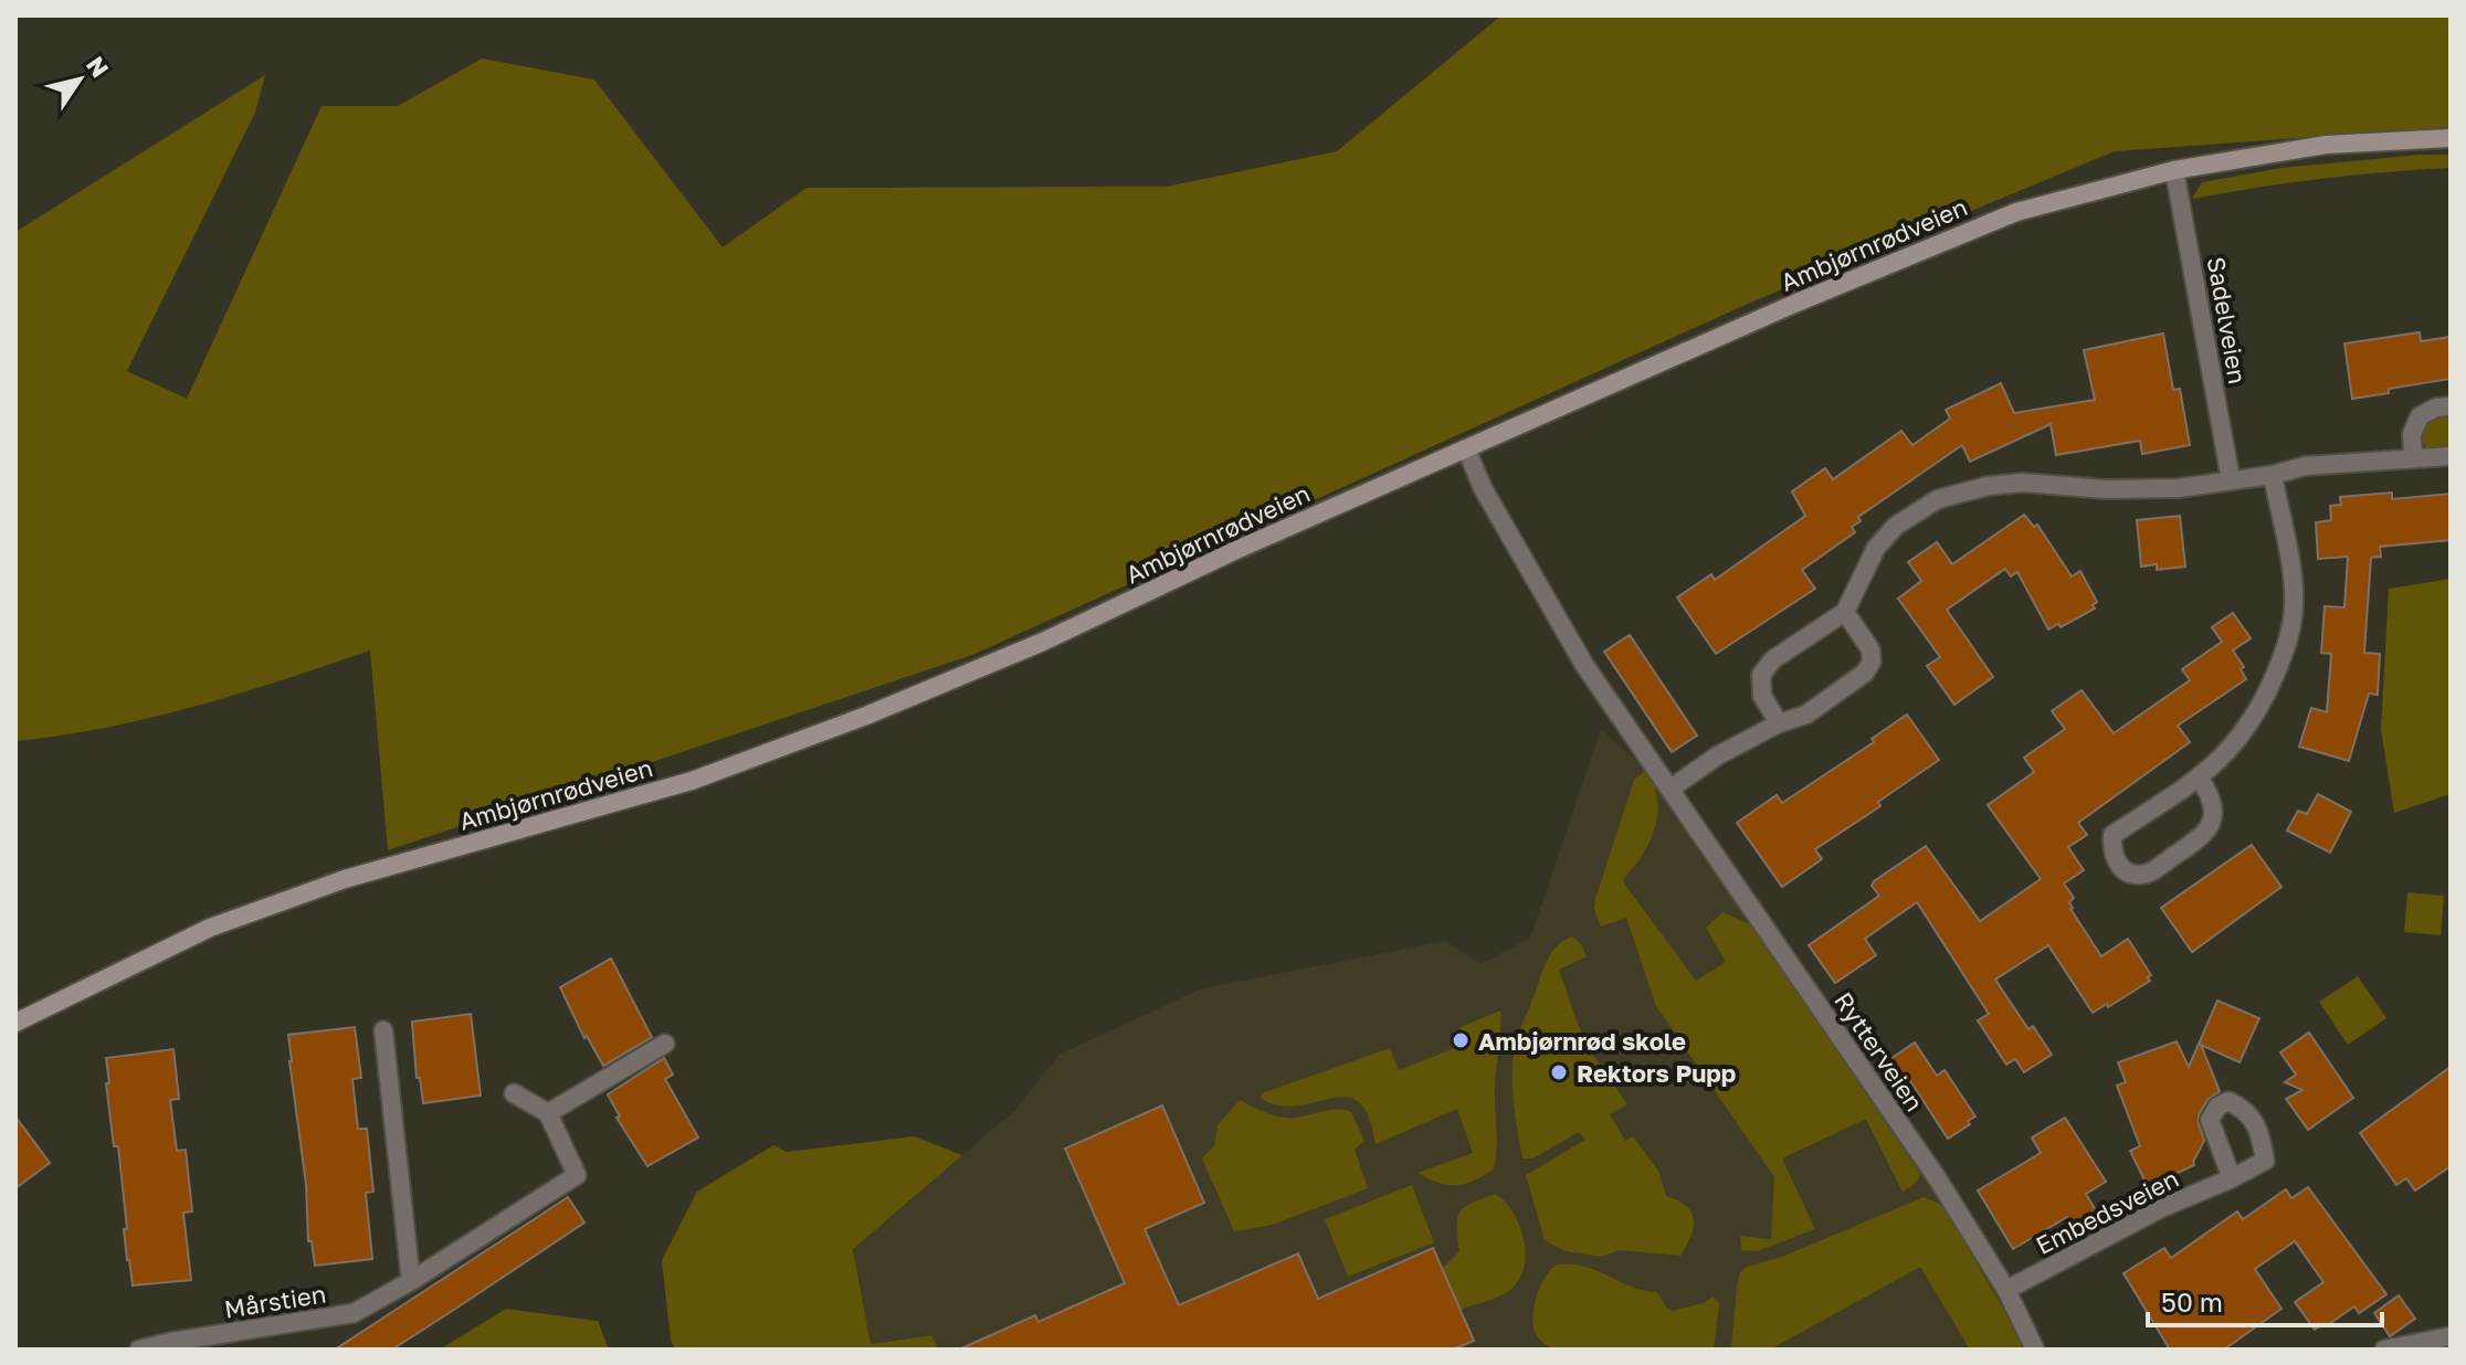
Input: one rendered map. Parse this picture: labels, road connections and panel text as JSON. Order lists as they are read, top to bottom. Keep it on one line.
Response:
{"streets":{"street":["Ambjørnrødveien","Sadelveien","Rytterveien","Embedsveien","Mårstien"]},"crossings":[["Ambjørnrødveien","Sadelveien"],["Ambjørnrødveien","Rytterveien"],["Rytterveien","Embedsveien"]],"places":["Ambjørnrød skole","Rektors Pupp"],"scale_bar":"50 m","north":"top right"}
